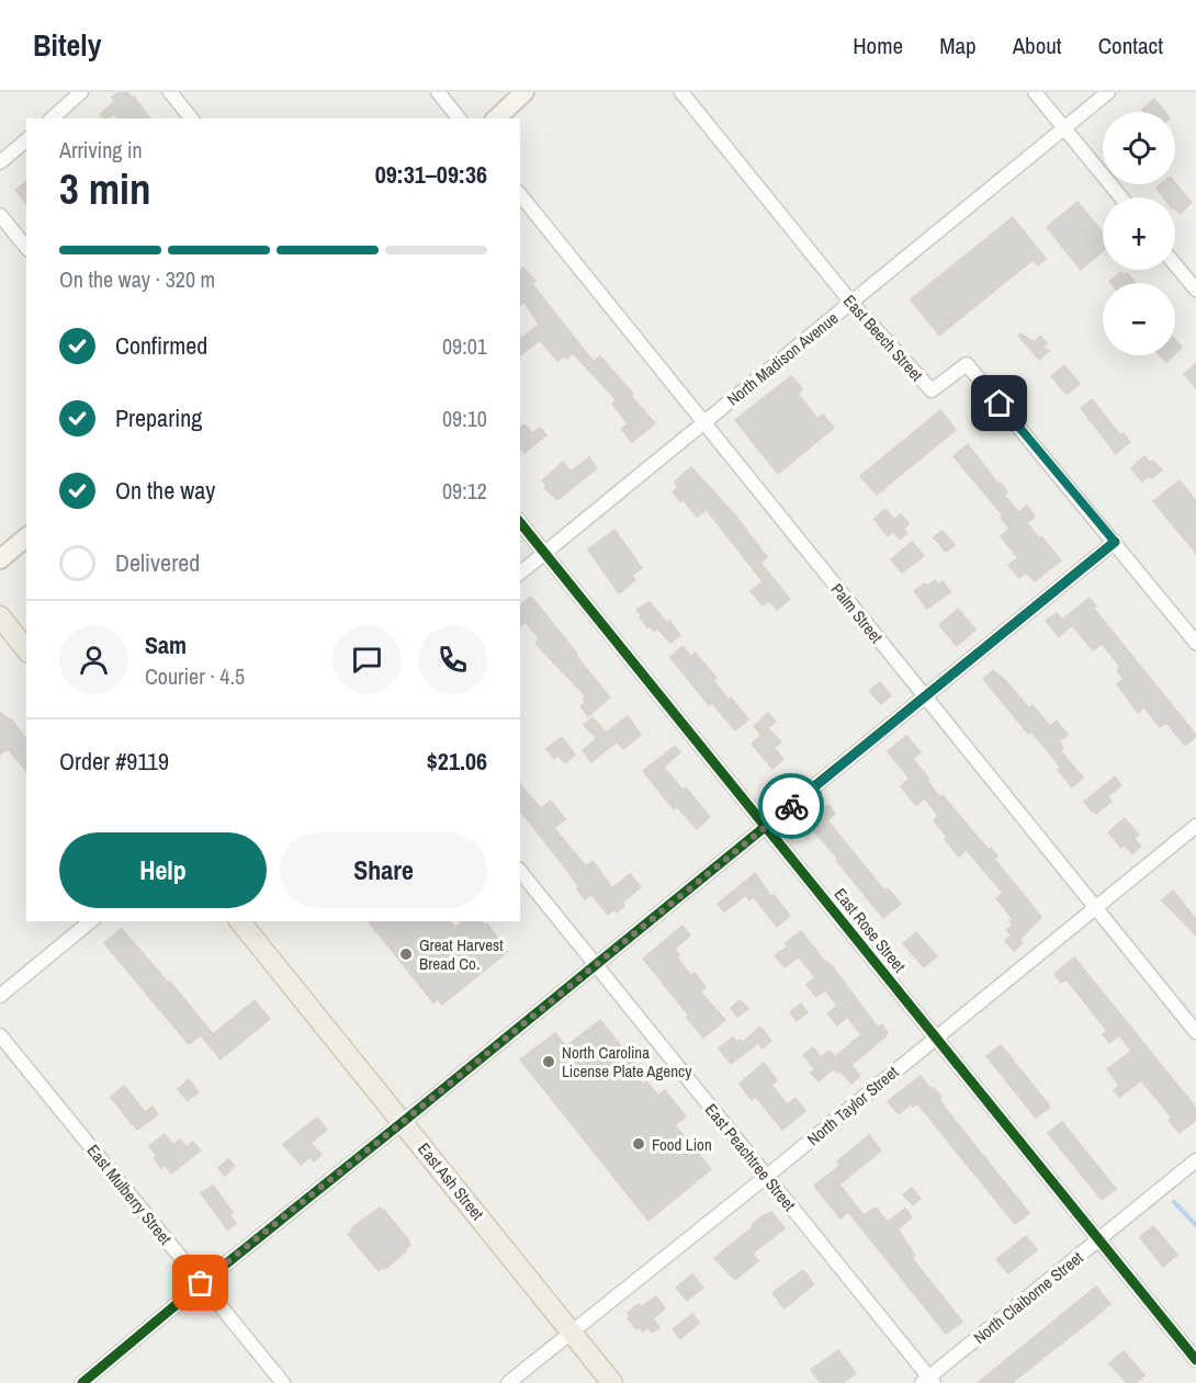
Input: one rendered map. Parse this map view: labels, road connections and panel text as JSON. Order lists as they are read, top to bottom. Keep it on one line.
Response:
{"streets":{"main road":["East Ash Street"],"street":["East Beech Street","North Madison Avenue","Palm Street","East Rose Street","North Taylor Street","East Peachtree Street","East Mulberry Street","North Claiborne Street"]},"crossings":[["East Beech Street","North Madison Avenue"],["North Madison Avenue","Palm Street"],["North Madison Avenue","East Rose Street"],["Palm Street","North Taylor Street"],["East Rose Street","North Taylor Street"],["East Rose Street","North Claiborne Street"],["North Taylor Street","East Peachtree Street"],["North Taylor Street","East Ash Street"],["East Peachtree Street","North Claiborne Street"]],"places":["Great Harvest Bread Co.","North Carolina License Plate Agency","Food Lion"],"page":{"header":"Bitely","nav":["Home","Map","About","Contact"],"map_buttons":["+","−"],"heading":["3 min","Arriving in","09:31–09:36"],"panel":["Sam","Courier · 4.5","Order #9119","$21.06"],"bar":"On the way · 320 m","list":[["Confirmed","09:01"],["Preparing","09:10"],["On the way","09:12"],"Delivered"],"buttons":["Help","Share"]}}
